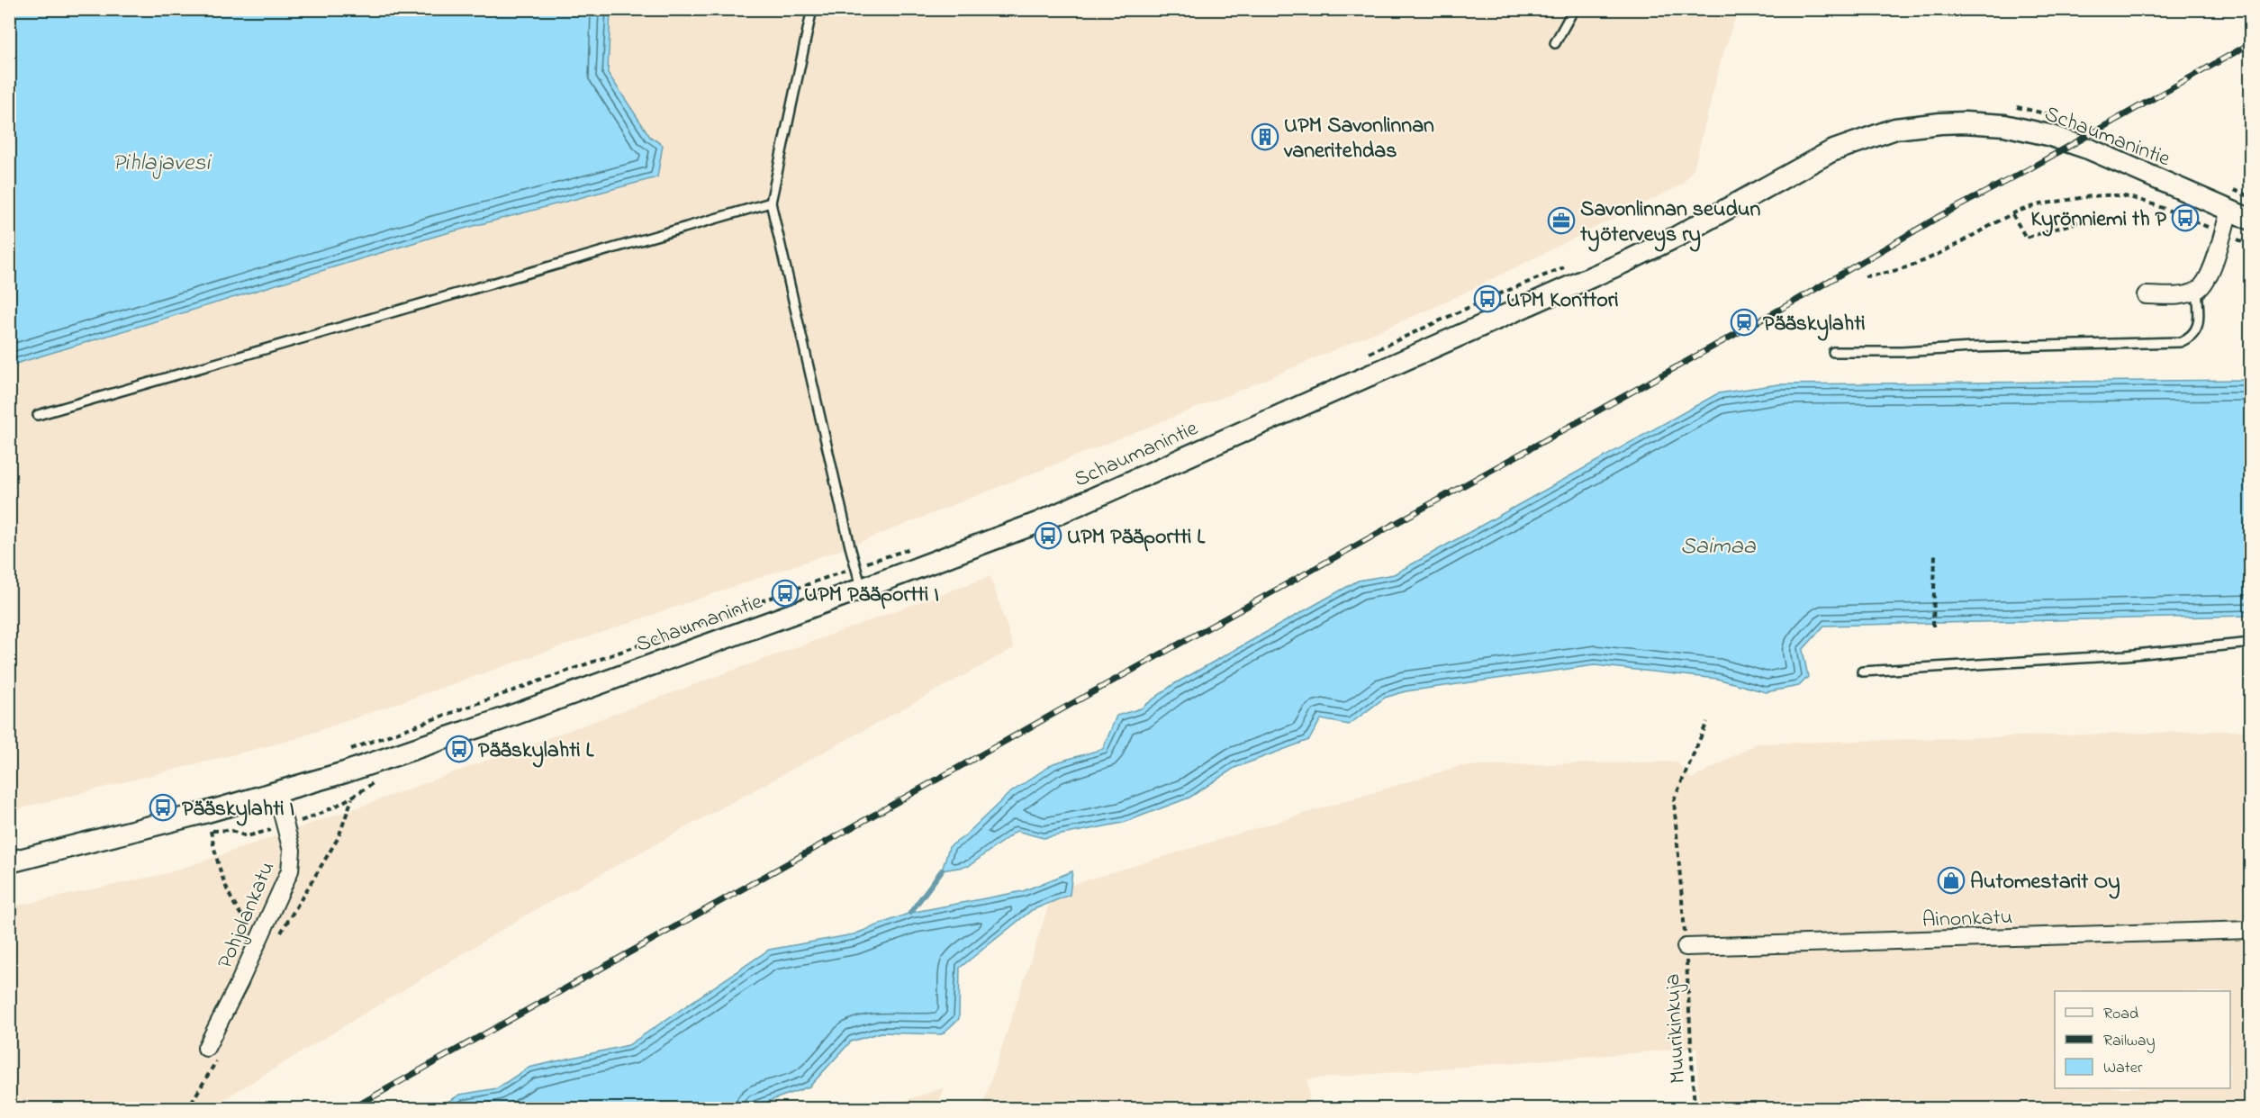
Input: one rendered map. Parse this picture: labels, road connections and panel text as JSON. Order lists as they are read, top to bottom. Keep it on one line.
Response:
{"streets":{"street":["Schaumanintie","Pohjolankatu","Ainonkatu"],"path":["Muurikinkuja"]},"crossings":[["Schaumanintie","Pohjolankatu"],["Ainonkatu","Muurikinkuja"]],"water":["Pihlajavesi","Saimaa"],"places":{"building":["UPM Savonlinnan vaneritehdas"],"bus stop":["Kyrönniemi th P","UPM Konttori","UPM Pääportti L","UPM Pääportti I","Pääskylahti L","Pääskylahti I"],"office":["Savonlinnan seudun työterveys ry"],"station":["Pääskylahti"],"shop":["Automestarit Oy"]},"legend":["Road","Railway","Water"]}
